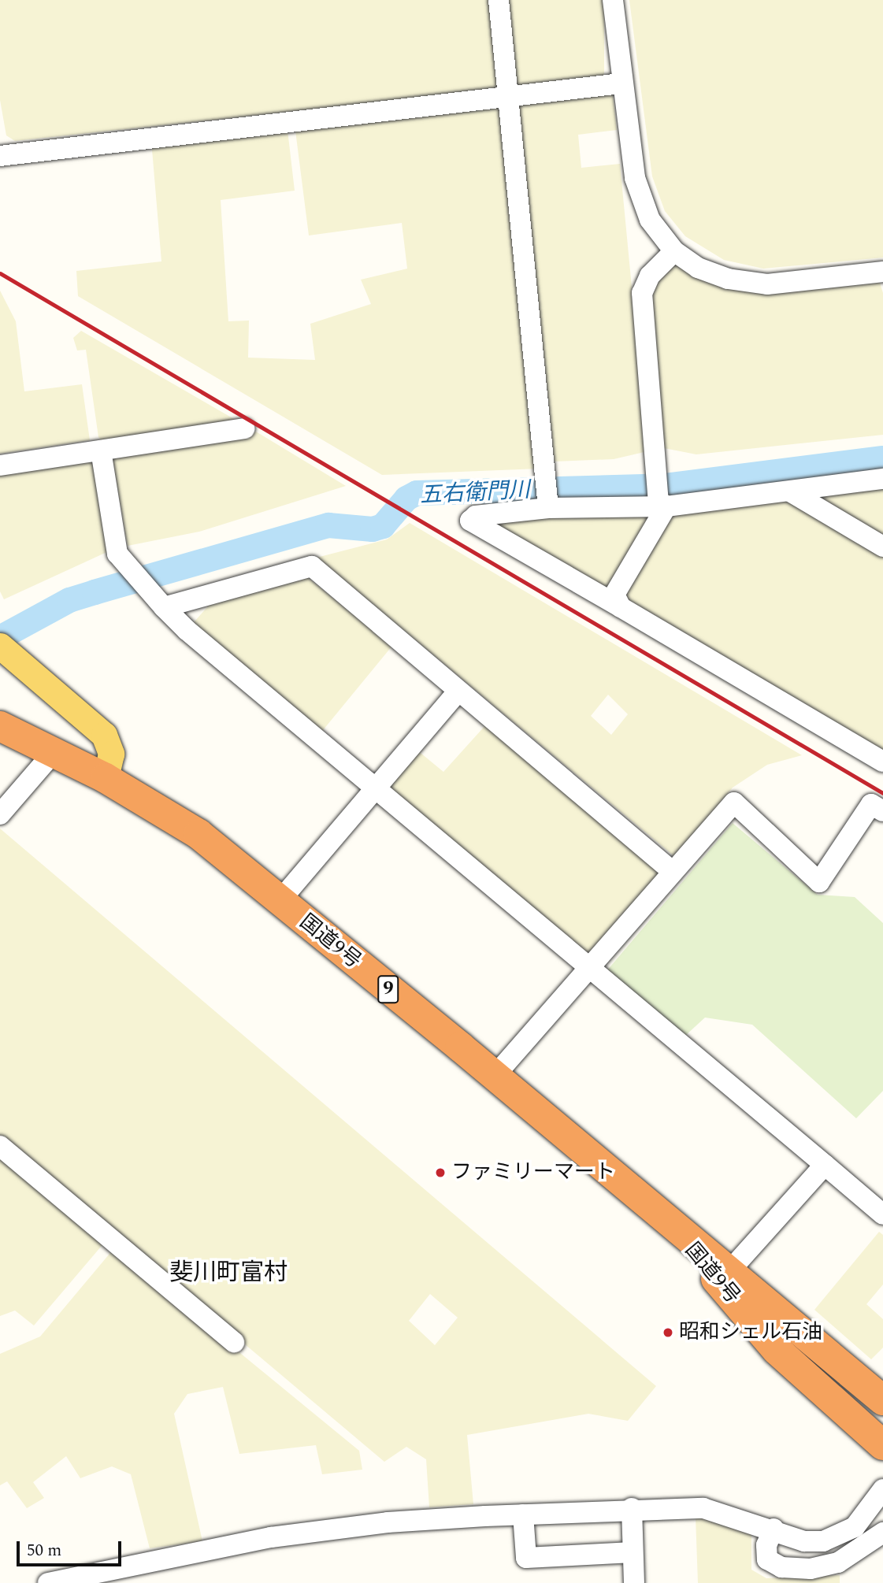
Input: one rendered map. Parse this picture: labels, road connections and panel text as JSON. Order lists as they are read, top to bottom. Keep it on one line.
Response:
{"streets":{"highway":["国道9号","9"]},"districts":["斐川町富村"],"water":["五右衛門川"],"places":["ファミリーマート","昭和シェル石油"],"scale_bar":"50 m"}
